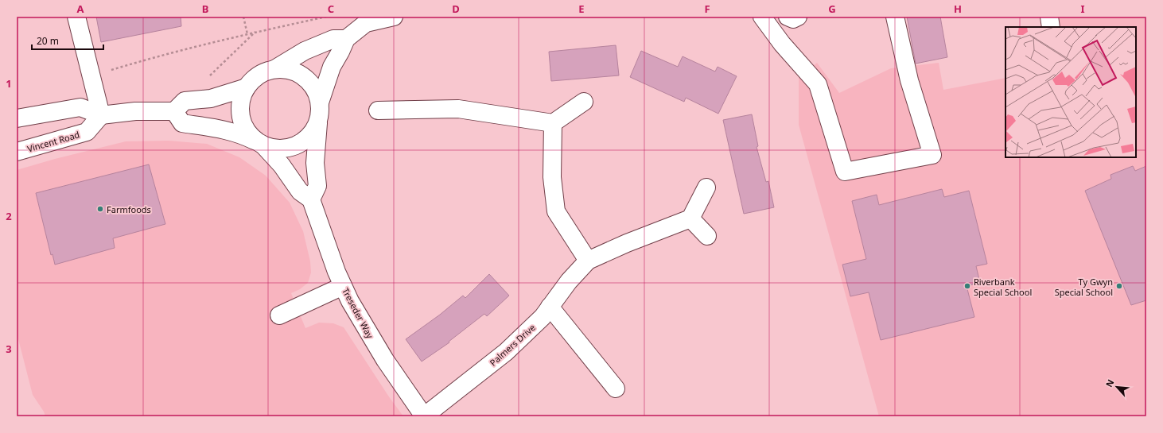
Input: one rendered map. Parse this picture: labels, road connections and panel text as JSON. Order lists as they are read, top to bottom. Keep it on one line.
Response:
{"streets":{"street":["Vincent Road","Treseder Way","Palmers Drive"]},"crossings":[["Treseder Way","Palmers Drive"]],"places":["Farmfoods","Riverbank Special School","Ty Gwyn Special School"],"scale_bar":"20 m","north":"top left","grid":{"columns":["A","B","C","D","E","F","G","H","I"],"rows":["1","2","3"]}}
